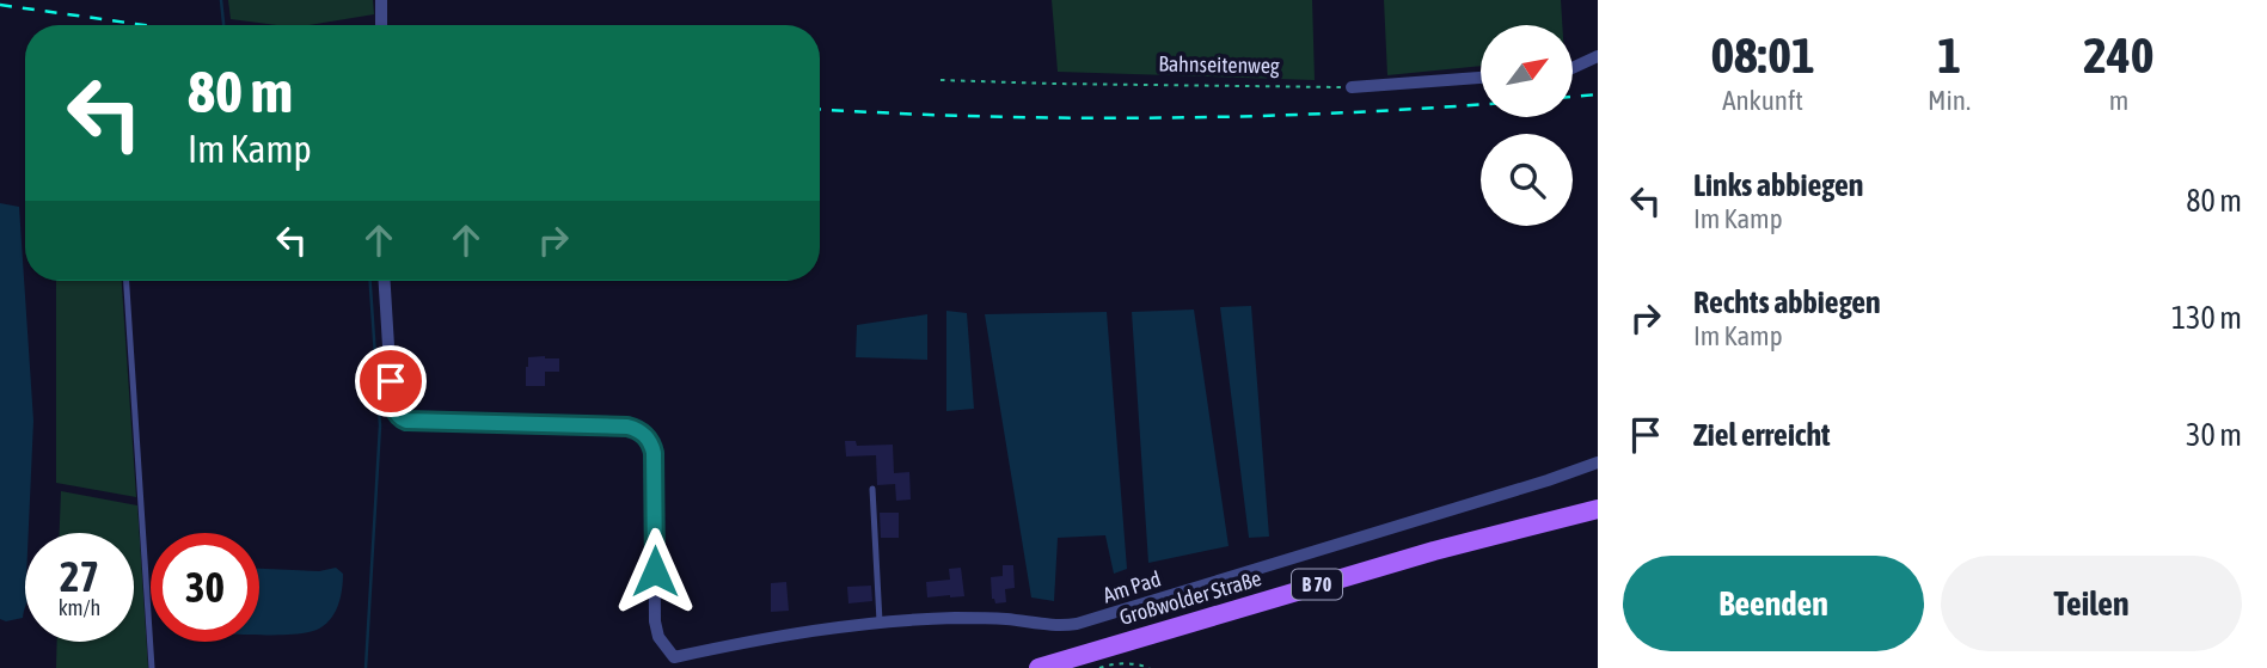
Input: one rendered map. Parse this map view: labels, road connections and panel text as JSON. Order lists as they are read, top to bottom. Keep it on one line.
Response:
{"streets":{"main road":["B 70","Großwolder Straße"],"street":["Am Pad"],"path":["Bahnseitenweg"]},"north":"top right","page":{"eta":["08:01","Ankunft","1","Min.","240","m"],"turn":["80 m","Im Kamp"],"list":[{"name":"Links abbiegen","note":"Im Kamp","value":"80 m"},{"name":"Rechts abbiegen","note":"Im Kamp","value":"130 m"},{"name":"Ziel erreicht","value":"30 m"}],"speed":"27 km/h","limit":"30","buttons":["Beenden","Teilen"]}}
